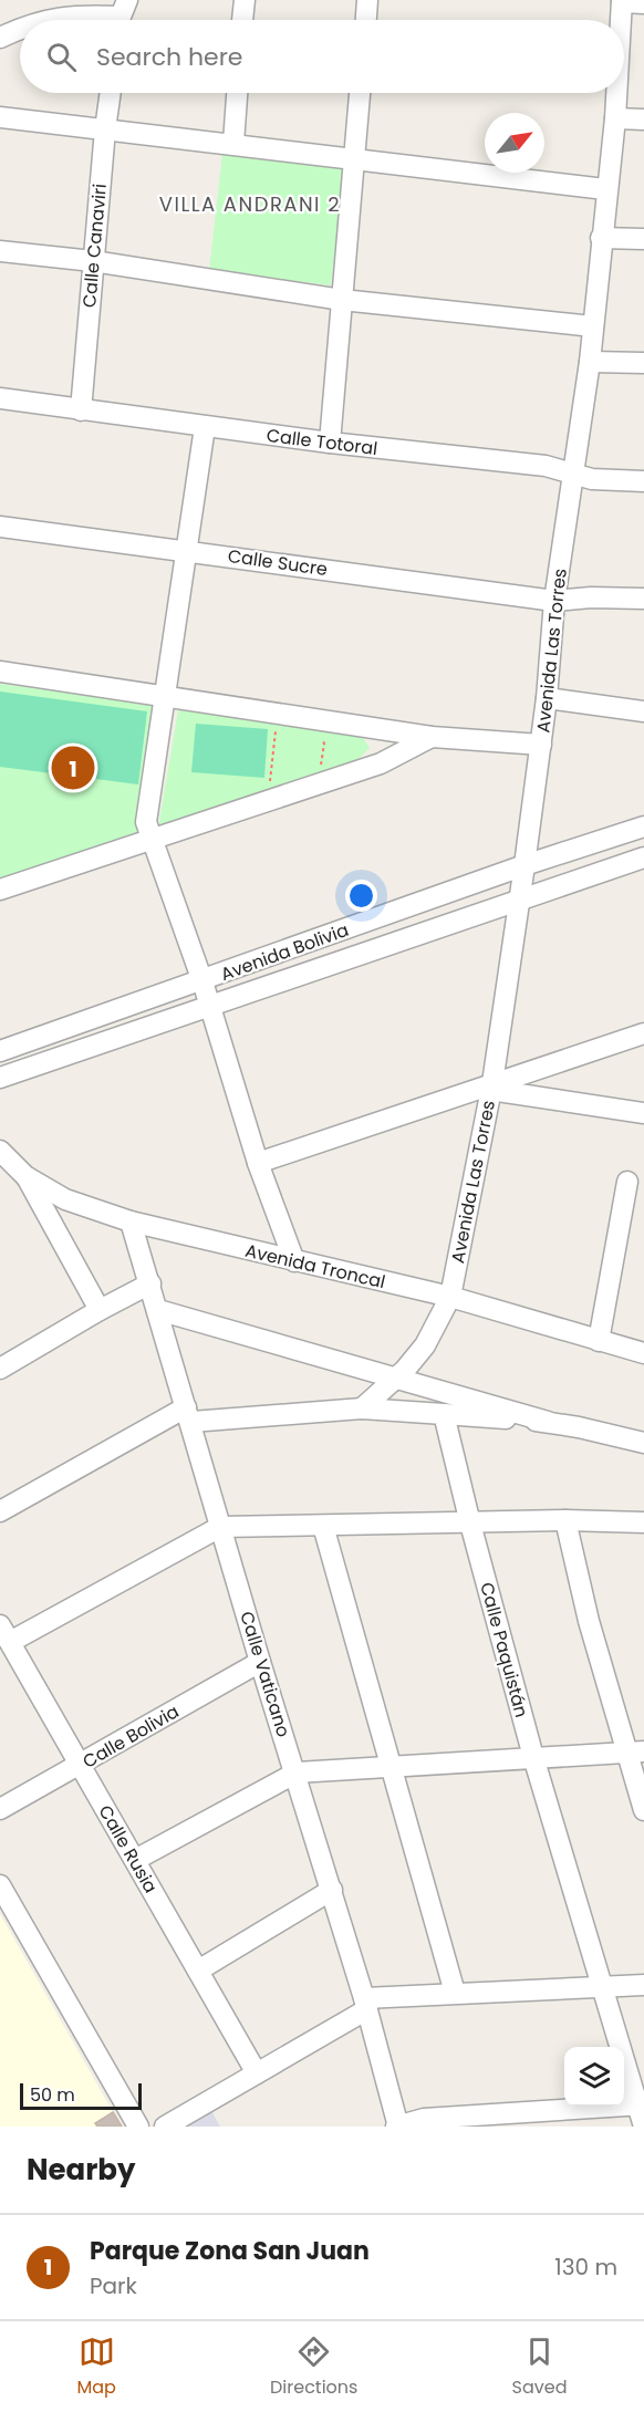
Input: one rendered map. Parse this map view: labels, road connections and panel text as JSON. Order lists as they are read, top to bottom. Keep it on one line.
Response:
{"streets":{"street":["Calle Canaviri","Calle Totoral","Calle Sucre","Avenida Las Torres","Avenida Bolivia","Avenida Troncal","Calle Paquistán","Calle Vaticano","Calle Bolivia","Calle Rusia"]},"crossings":[["Calle Canaviri","Calle Totoral"],["Calle Totoral","Avenida Las Torres"],["Calle Sucre","Avenida Las Torres"],["Avenida Las Torres","Avenida Bolivia"],["Avenida Las Torres","Avenida Troncal"],["Avenida Troncal","Calle Vaticano"],["Calle Vaticano","Calle Bolivia"],["Calle Bolivia","Calle Rusia"]],"districts":["VILLA ANDRANI 2"],"scale_bar":"50 m","north":"top right","page":{"search":"Search here","pins":"1","scale":"50 m","heading":"Nearby","list":[{"mark":"1","name":"Parque Zona San Juan","note":"Park","value":"130 m"}],"nav":["Map","Directions","Saved"]}}
